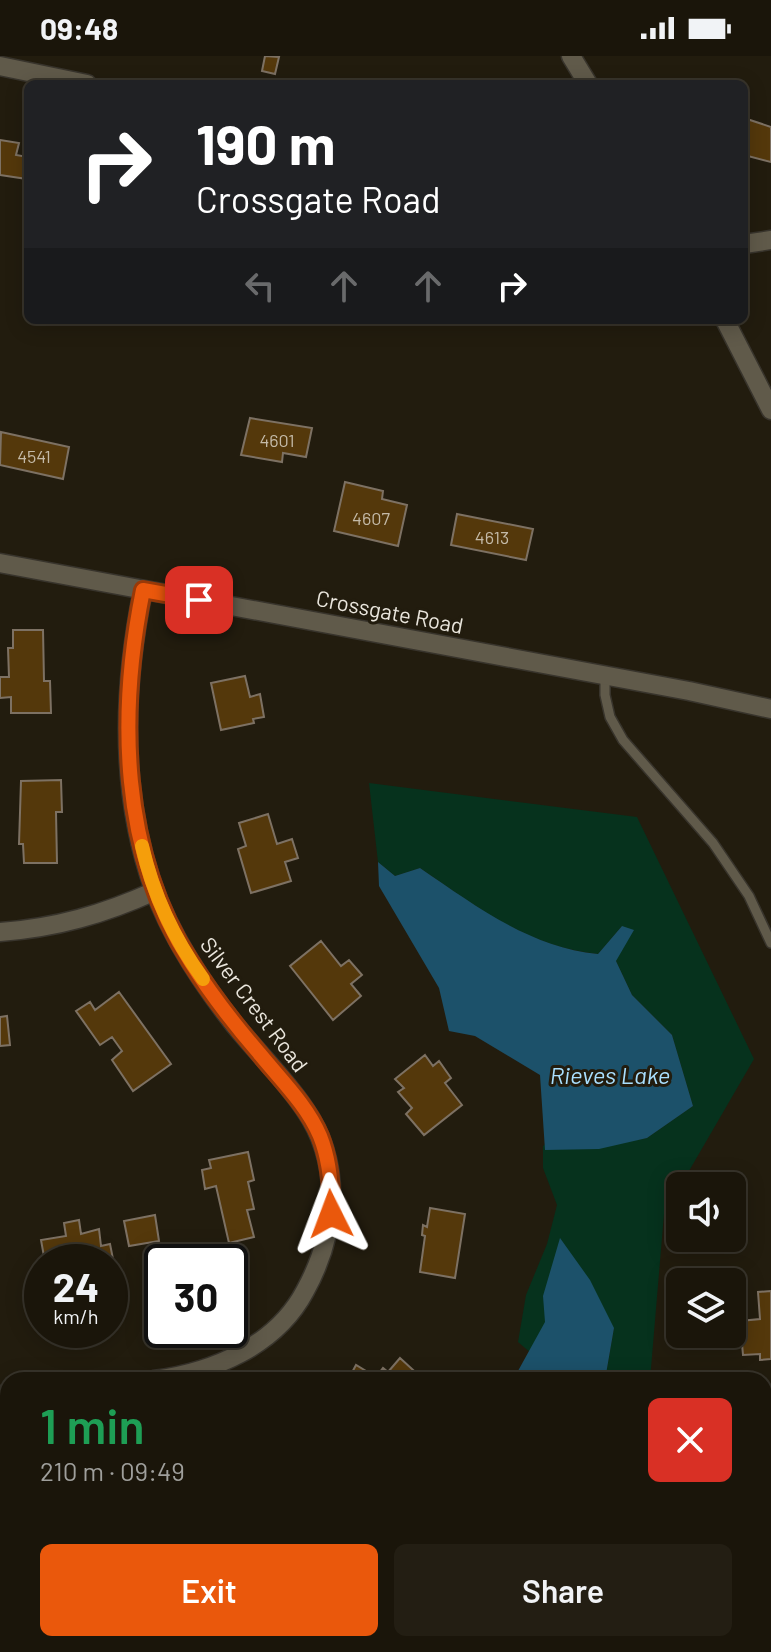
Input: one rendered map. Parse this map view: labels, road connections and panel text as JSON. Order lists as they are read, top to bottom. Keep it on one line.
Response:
{"streets":{"street":["Crossgate Road","Silver Crest Road"]},"crossings":[["Crossgate Road","Silver Crest Road"]],"water":["Rieves Lake"],"house_numbers":["4601","4541","4607","4613"],"page":{"status":"09:48","turn":["190 m","Crossgate Road"],"speed":"24 km/h","limit":"30","heading":["1 min","210 m · 09:49"],"buttons":["Exit","Share"]}}
